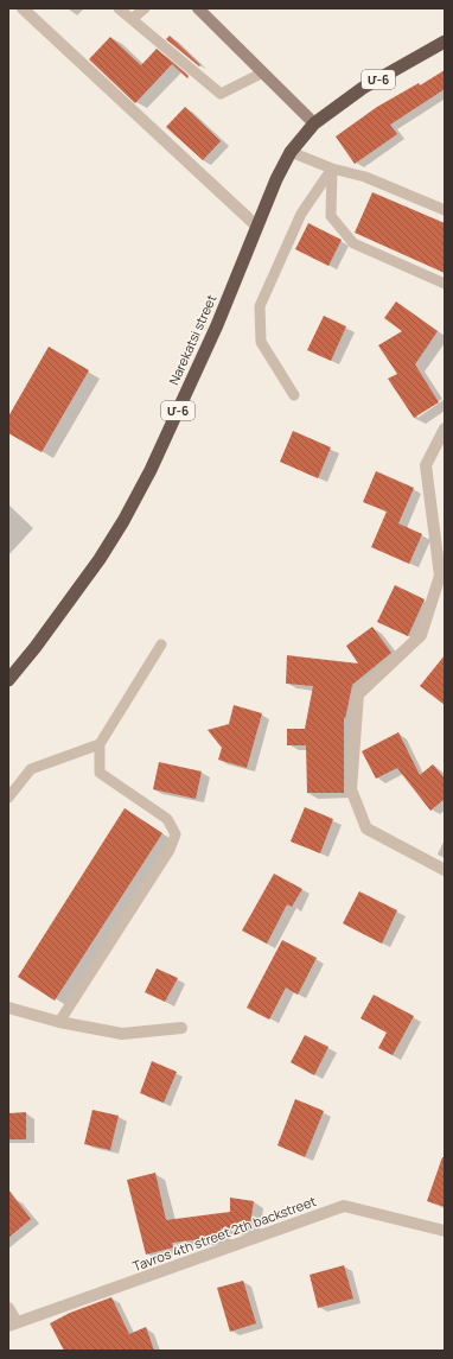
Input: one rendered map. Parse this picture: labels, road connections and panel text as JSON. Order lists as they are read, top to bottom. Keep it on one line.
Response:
{"streets":{"highway":["Մ-6","Narekatsi street"],"street":["Tavros 4th street 2th backstreet"]},"crossings":[["Մ-6","Narekatsi street"]]}
